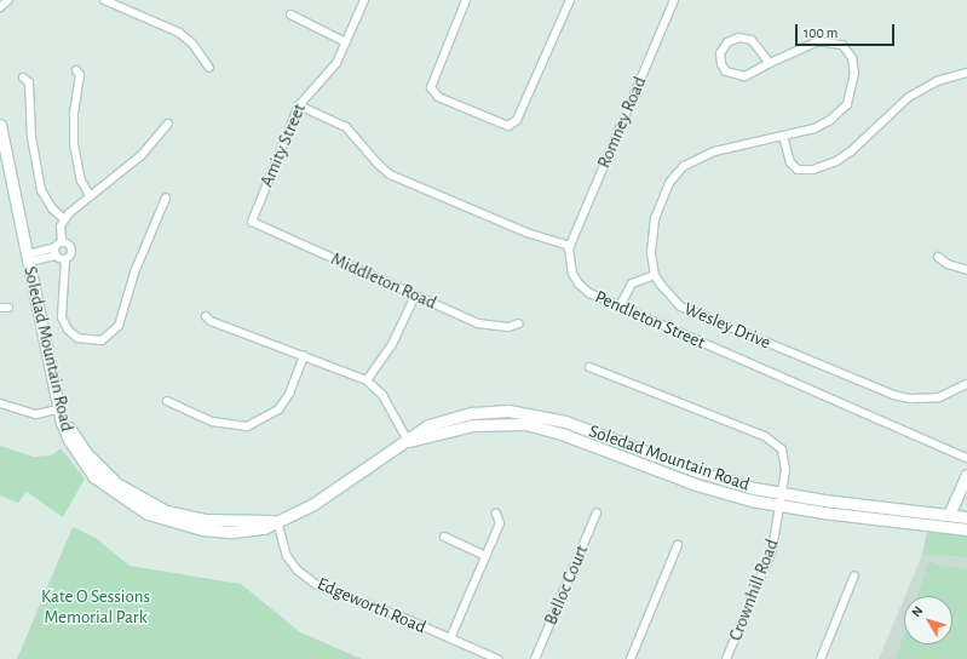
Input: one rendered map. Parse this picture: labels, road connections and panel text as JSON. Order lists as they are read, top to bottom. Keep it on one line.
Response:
{"streets":{"main road":["Soledad Mountain Road"],"street":["Romney Road","Amity Street","Middleton Road","Pendleton Street","Wesley Drive","Belloc Court","Crownhill Road","Edgeworth Road"]},"crossings":[["Romney Road","Pendleton Street"],["Amity Street","Middleton Road"],["Soledad Mountain Road","Crownhill Road"],["Soledad Mountain Road","Edgeworth Road"]],"parks":["Kate O Sessions Memorial Park"],"scale_bar":"100 m","north":"top left"}
